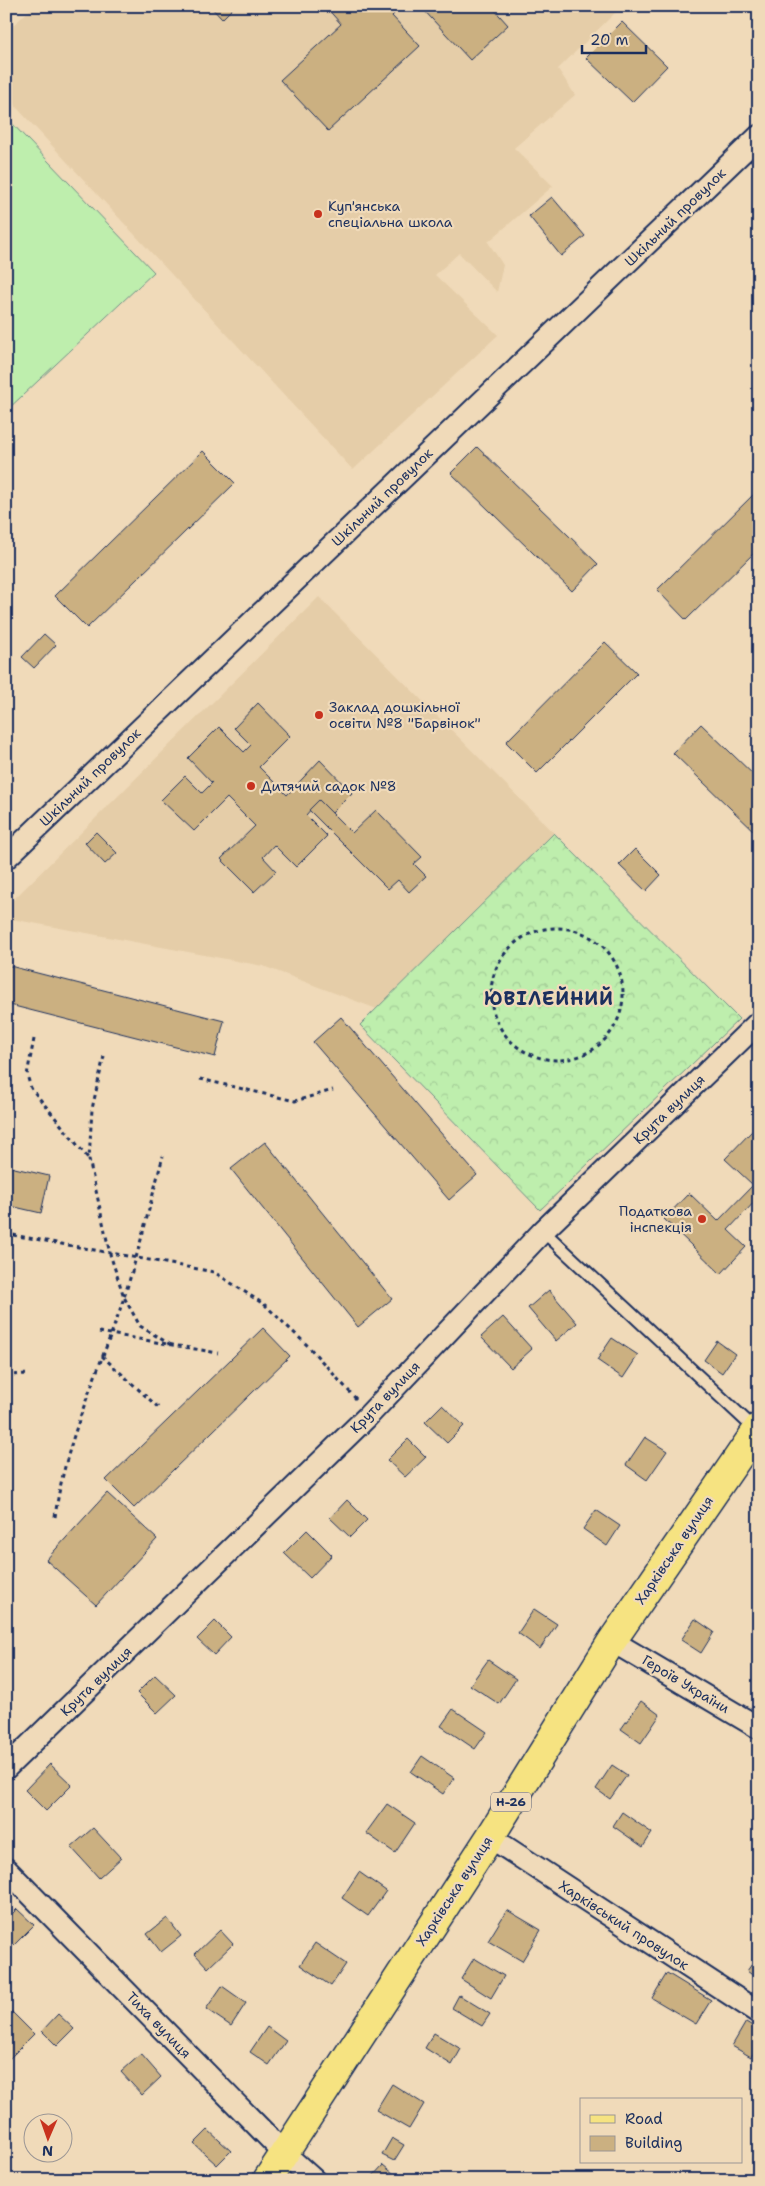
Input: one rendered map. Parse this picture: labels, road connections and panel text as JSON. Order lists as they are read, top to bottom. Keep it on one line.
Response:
{"streets":{"main road":["Харківська вулиця","Н-26"],"street":["Шкільний провулок","Крута вулиця","Героїв України","Харківський провулок","Тиха вулиця"]},"crossings":[["Харківська вулиця","Героїв України"],["Харківська вулиця","Харківський провулок"],["Харківська вулиця","Тиха вулиця"]],"districts":["ЮВІЛЕЙНИЙ"],"places":["Куп'янська спеціальна школа","Заклад дошкільної освіти №8 \"Барвінок\"","Дитячий садок №8","Податкова інспекція"],"legend":["Road","Building"],"scale_bar":"20 m","north":"bottom"}
